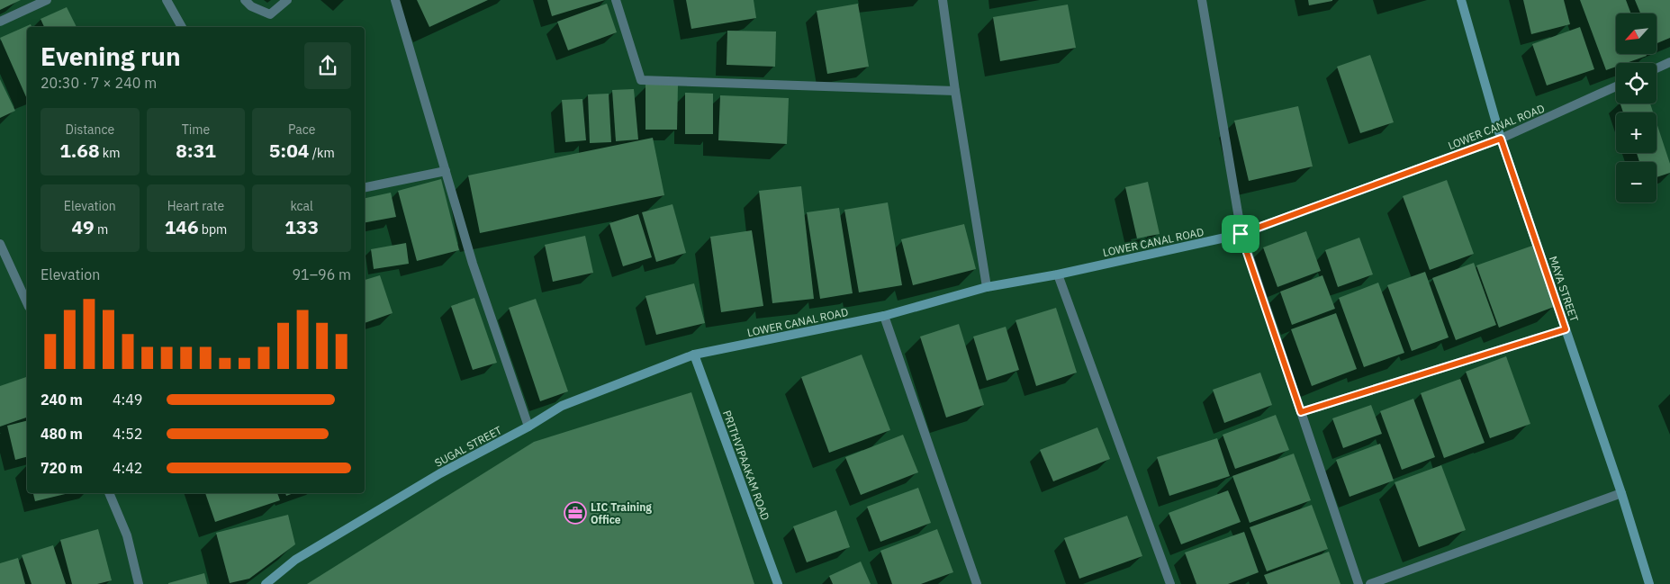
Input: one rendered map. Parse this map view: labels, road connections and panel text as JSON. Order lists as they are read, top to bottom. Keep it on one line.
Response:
{"streets":{"street":["LOWER CANAL ROAD","MAYA STREET","SUGAL STREET","PRITHVIPAAKAM ROAD"]},"crossings":[["LOWER CANAL ROAD","MAYA STREET"],["LOWER CANAL ROAD","SUGAL STREET"],["LOWER CANAL ROAD","PRITHVIPAAKAM ROAD"],["SUGAL STREET","PRITHVIPAAKAM ROAD"]],"places":{"office":["LIC Training Office"]},"north":"bottom left","page":{"map_buttons":["+","−"],"heading":["Evening run","20:30 · 7 × 240 m"],"stats":[["Distance","1.68 km"],["Time","8:31"],["Pace","5:04 /km"],["Elevation","49 m"],["Heart rate","146 bpm"],["kcal","133"]],"chart":["Elevation","91–96 m"],"list":[{"name":"240 m","note":"4:49"},{"name":"480 m","note":"4:52"},{"name":"720 m","note":"4:42"}]}}
